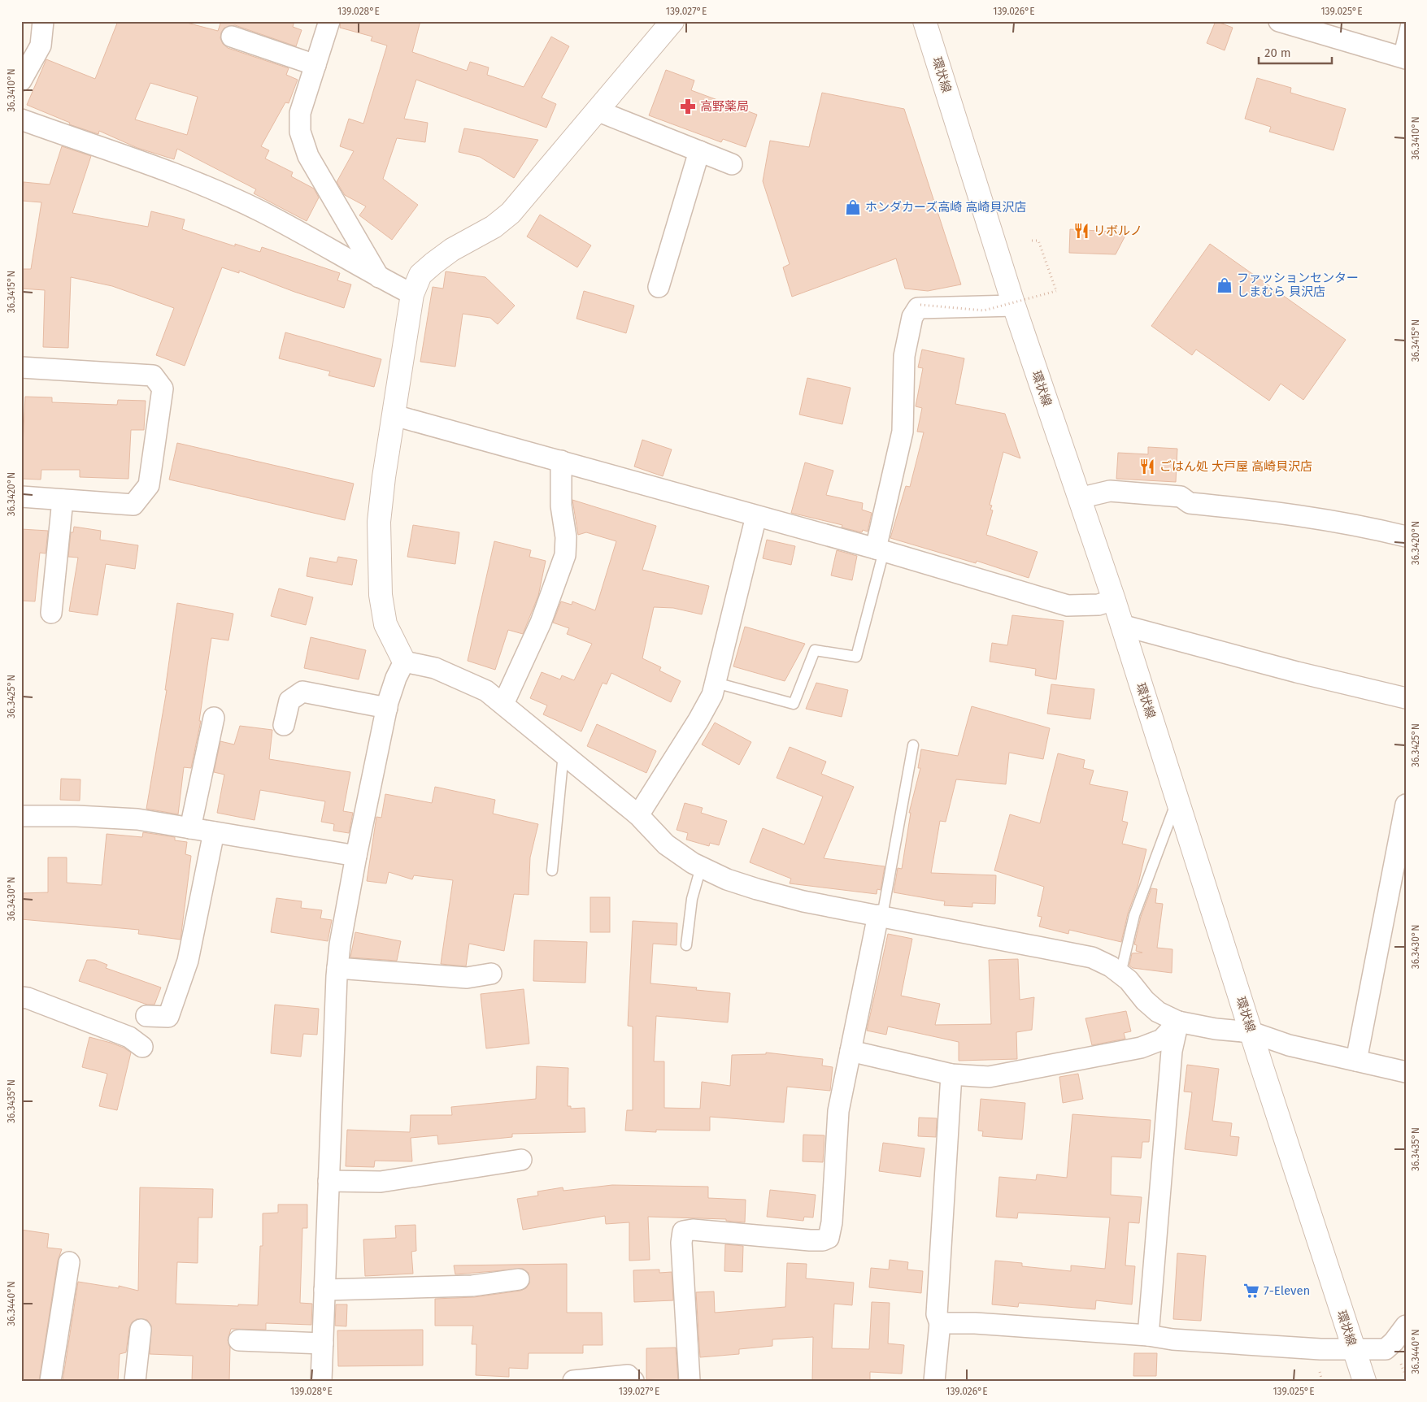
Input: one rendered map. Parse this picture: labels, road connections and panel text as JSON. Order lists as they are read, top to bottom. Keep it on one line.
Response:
{"streets":{"street":["環状線"]},"places":{"pharmacy":["高野薬局"],"shop":["ホンダカーズ高崎 高崎貝沢店","ファッションセンター しまむら 貝沢店"],"restaurant":["リボルノ","ごはん処 大戸屋 高崎貝沢店"],"supermarket":["7-Eleven"]},"scale_bar":"20 m","coordinates":["139.028°E","139.027°E","139.026°E","139.025°E","36.3410°N","36.3415°N","36.3420°N","36.3425°N","36.3430°N","36.3435°N","36.3440°N"]}
